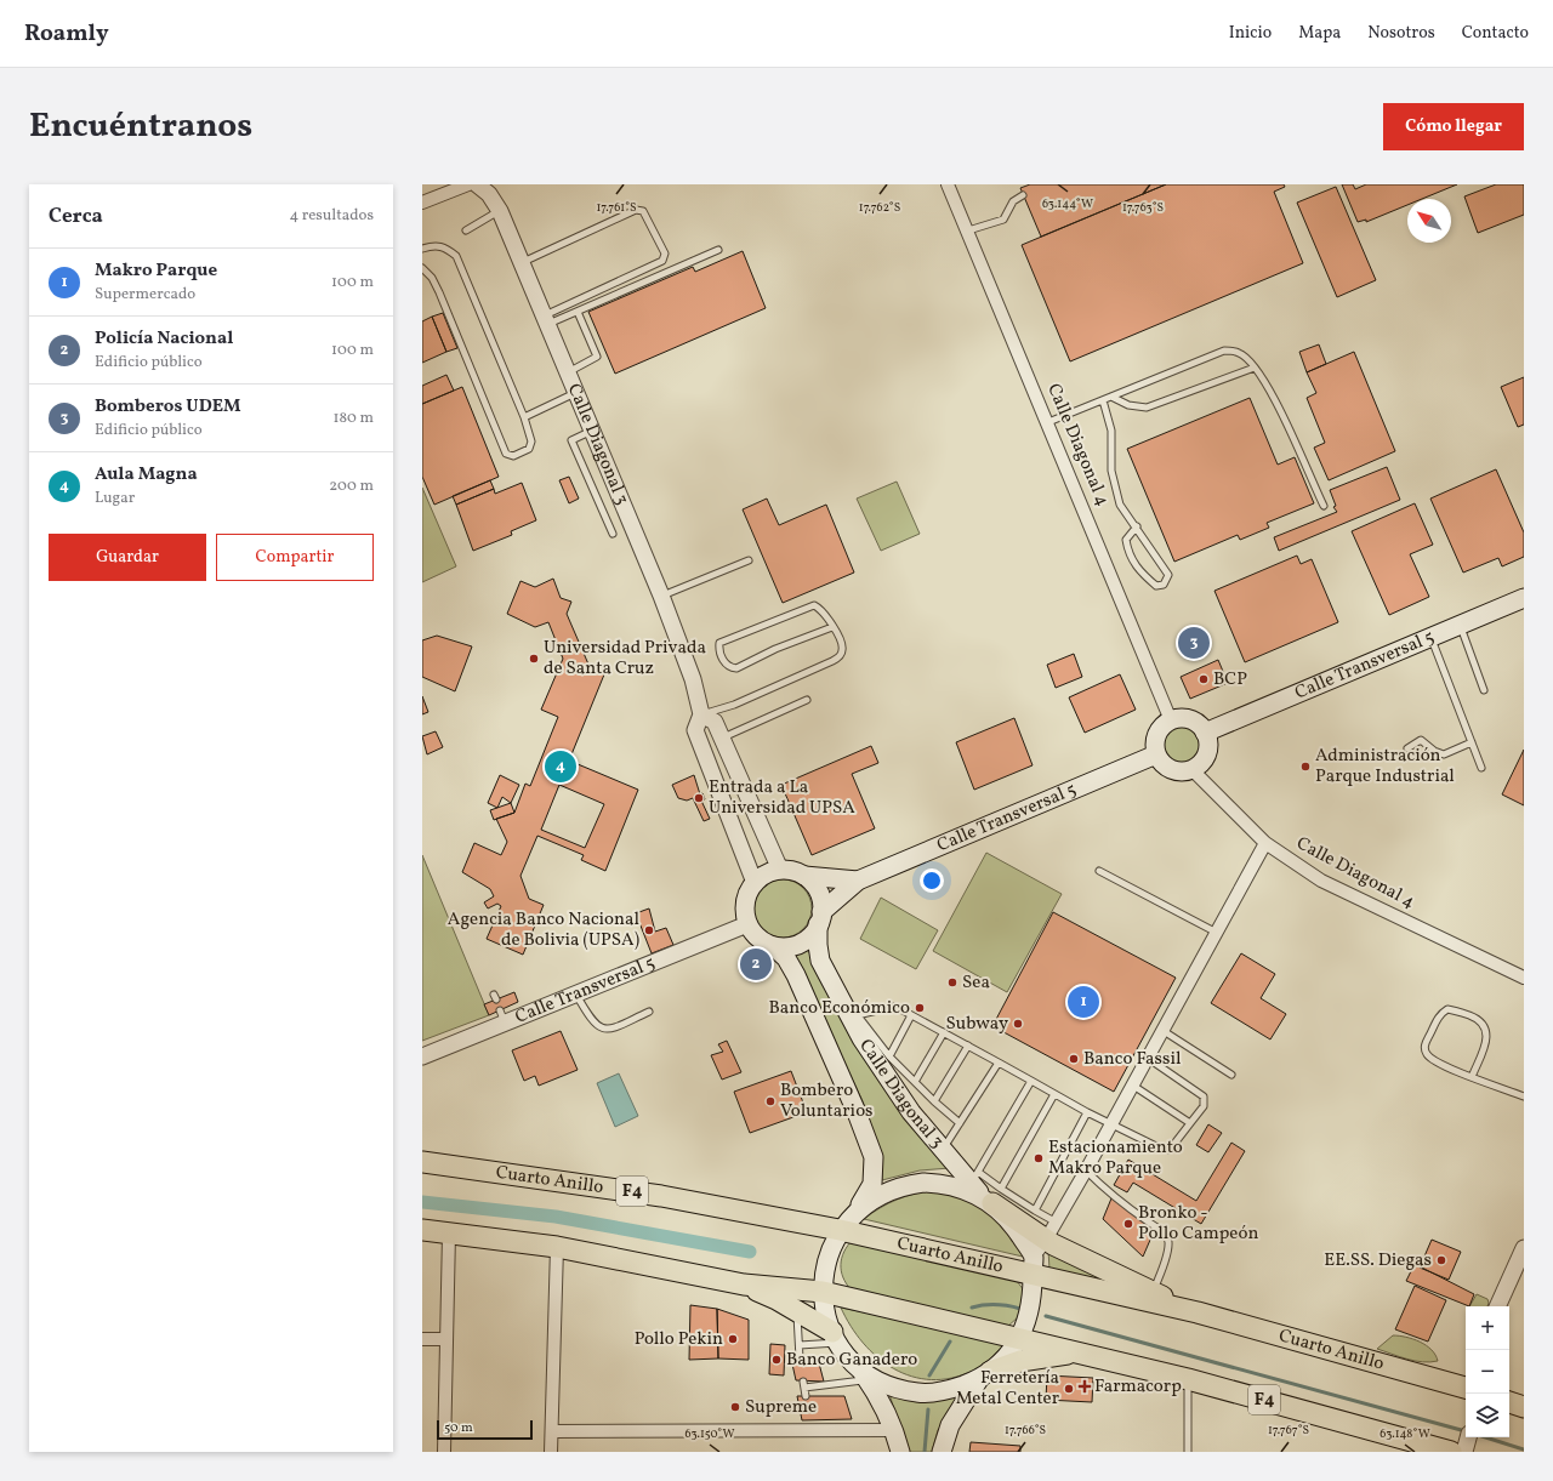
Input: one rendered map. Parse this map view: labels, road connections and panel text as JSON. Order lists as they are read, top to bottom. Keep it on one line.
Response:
{"streets":{"highway":["Cuarto Anillo","F4"],"main road":["Calle Diagonal 3","Calle Transversal 5"],"street":["Calle Diagonal 4"]},"crossings":[["Calle Diagonal 3","Calle Transversal 5"],["Calle Diagonal 3","Cuarto Anillo"],["Calle Diagonal 4","Calle Transversal 5"]],"places":{"other":["Universidad Privada de Santa Cruz","BCP","Administración Parque Industrial","Entrada a La Universidad UPSA","Agencia Banco Nacional de Bolivia (UPSA)","Sea","Banco Económico","Subway","Banco Fassil","Bombero Voluntarios","Estacionamiento Makro Parque","Bronko - Pollo Campeón","EE.SS. Diegas","Pollo Pekin","Banco Ganadero","Ferretería Metal Center","Supreme"],"health":["Farmacorp"]},"scale_bar":"50 m","north":"top left","page":{"header":"Roamly","nav":["Inicio","Mapa","Nosotros","Contacto"],"title":"Encuéntranos","buttons":["Cómo llegar",["Guardar","Compartir"]],"heading":["Cerca","4 resultados"],"list":[{"mark":"1","name":"Makro Parque","note":"Supermercado","value":"100 m"},{"mark":"2","name":"Policía Nacional","note":"Edificio público","value":"100 m"},{"mark":"3","name":"Bomberos UDEM","note":"Edificio público","value":"180 m"},{"mark":"4","name":"Aula Magna","note":"Lugar","value":"200 m"}],"pins":["3","4","2","1"],"map_buttons":["+","−"],"scale":"50 m"},"coordinates":["63.144°W","17.761°S","17.762°S","17.763°S","17.766°S","17.767°S","63.150°W","63.148°W"]}
